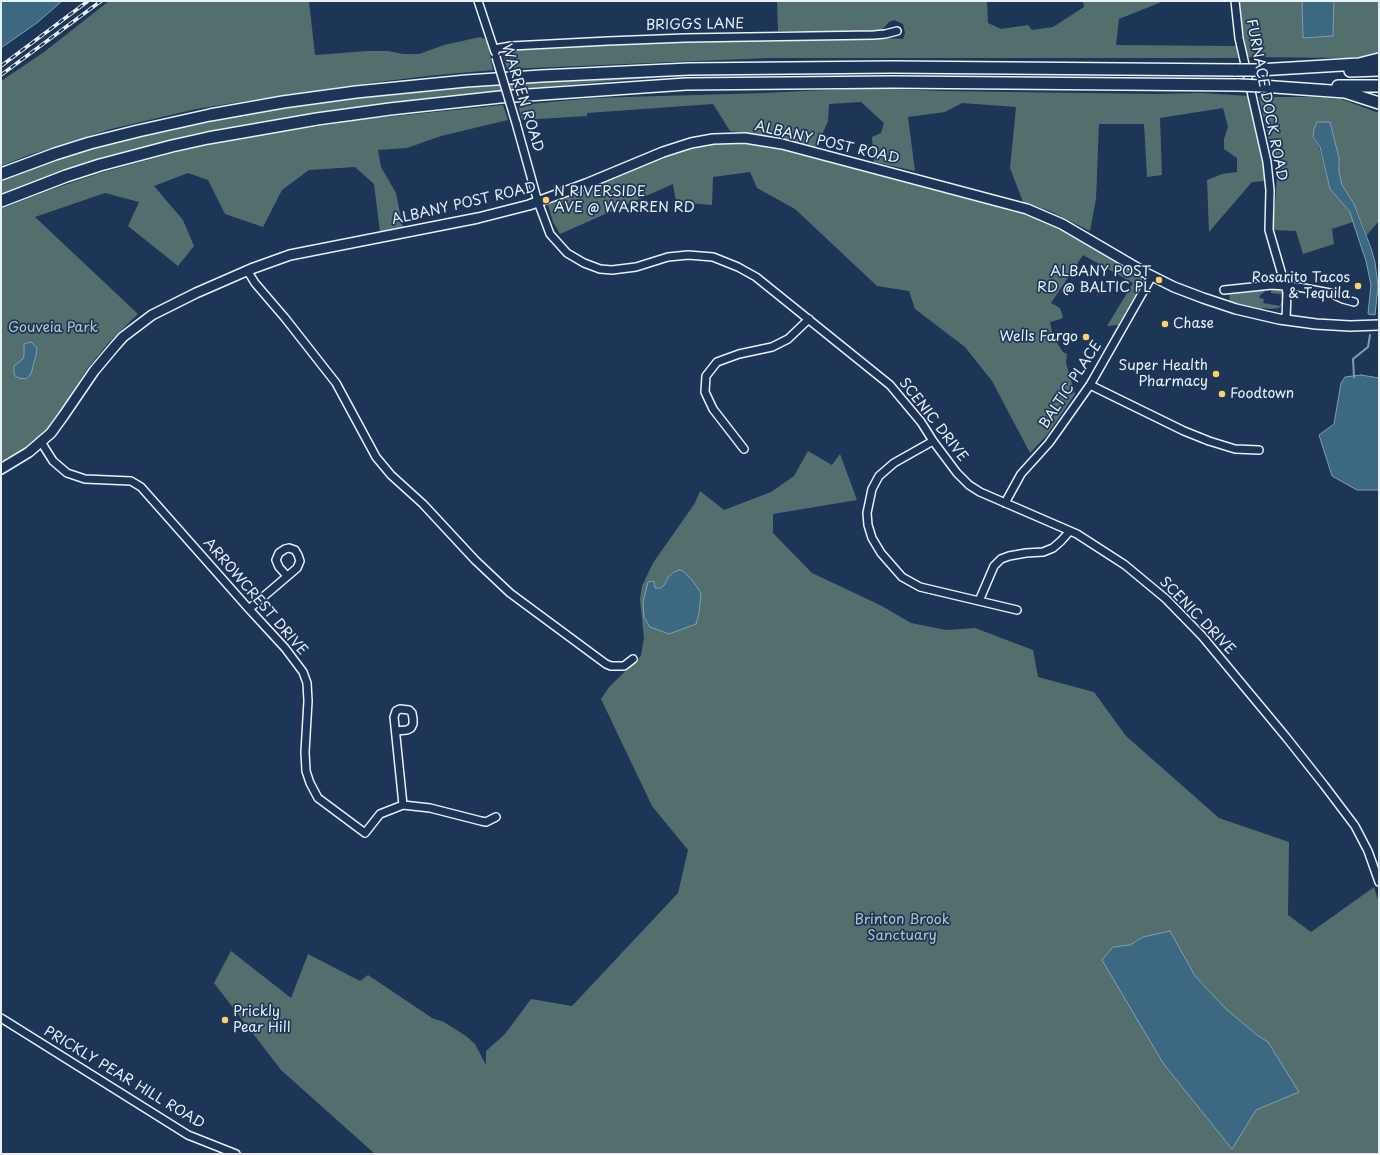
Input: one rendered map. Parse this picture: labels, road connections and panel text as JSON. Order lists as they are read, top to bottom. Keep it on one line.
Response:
{"streets":{"main road":["ALBANY POST ROAD"],"street":["BRIGGS LANE","WARREN ROAD","FURNACE DOCK ROAD","BALTIC PLACE","SCENIC DRIVE","ARROWCREST DRIVE","PRICKLY PEAR HILL ROAD"]},"crossings":[["BRIGGS LANE","WARREN ROAD"],["WARREN ROAD","ALBANY POST ROAD"],["WARREN ROAD","SCENIC DRIVE"],["FURNACE DOCK ROAD","ALBANY POST ROAD"],["ALBANY POST ROAD","BALTIC PLACE"],["ALBANY POST ROAD","SCENIC DRIVE"],["ALBANY POST ROAD","ARROWCREST DRIVE"],["BALTIC PLACE","SCENIC DRIVE"]],"parks":["Gouveia Park","Brinton Brook Sanctuary"],"places":["N RIVERSIDE AVE @ WARREN RD","ALBANY POST RD @ BALTIC PL","Rosarito Tacos & Tequila","Chase","Wells Fargo","Super Health Pharmacy","Foodtown","Prickly Pear Hill"]}
